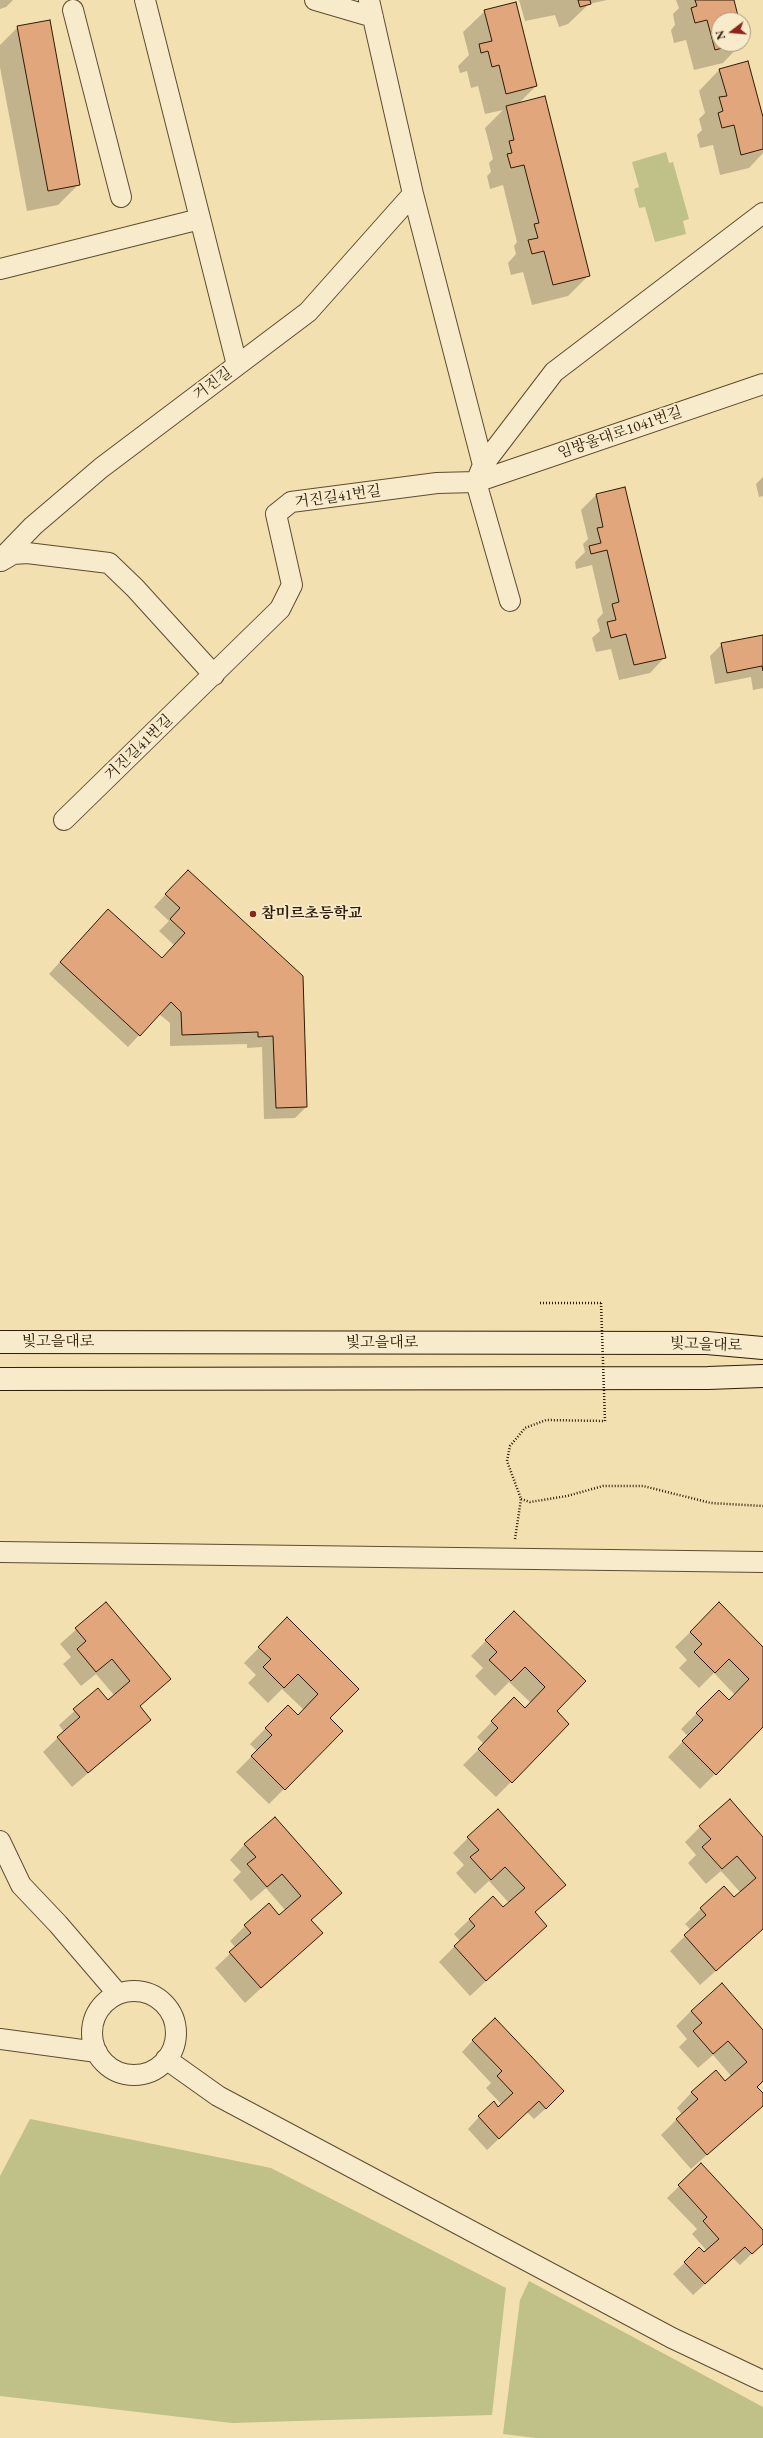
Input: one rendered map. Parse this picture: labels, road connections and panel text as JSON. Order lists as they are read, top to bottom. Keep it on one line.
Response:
{"streets":{"main road":["빛고을대로"],"street":["거진길","임방울대로1041번길","거진길41번길"]},"crossings":[["임방울대로1041번길","거진길41번길"]],"places":["참미르초등학교"],"north":"left"}
